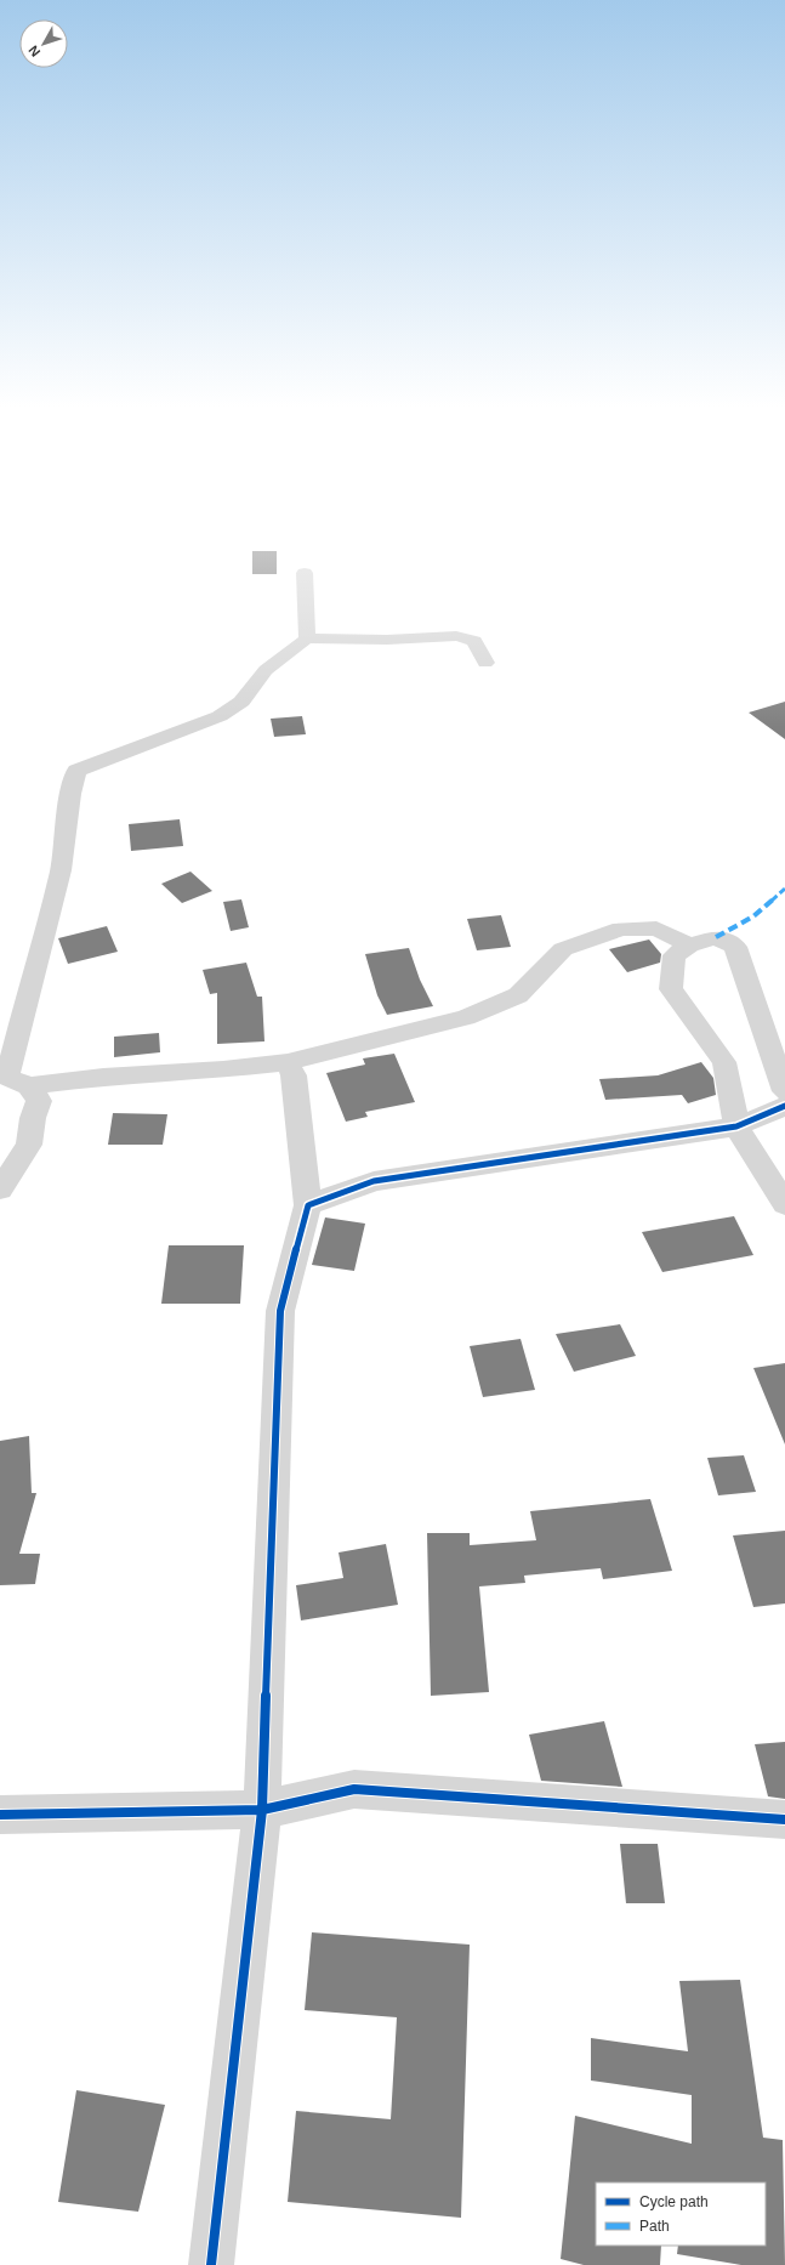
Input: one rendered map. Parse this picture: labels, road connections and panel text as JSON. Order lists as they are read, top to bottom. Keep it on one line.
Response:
{"legend":["Cycle path","Path"],"north":"bottom left"}
